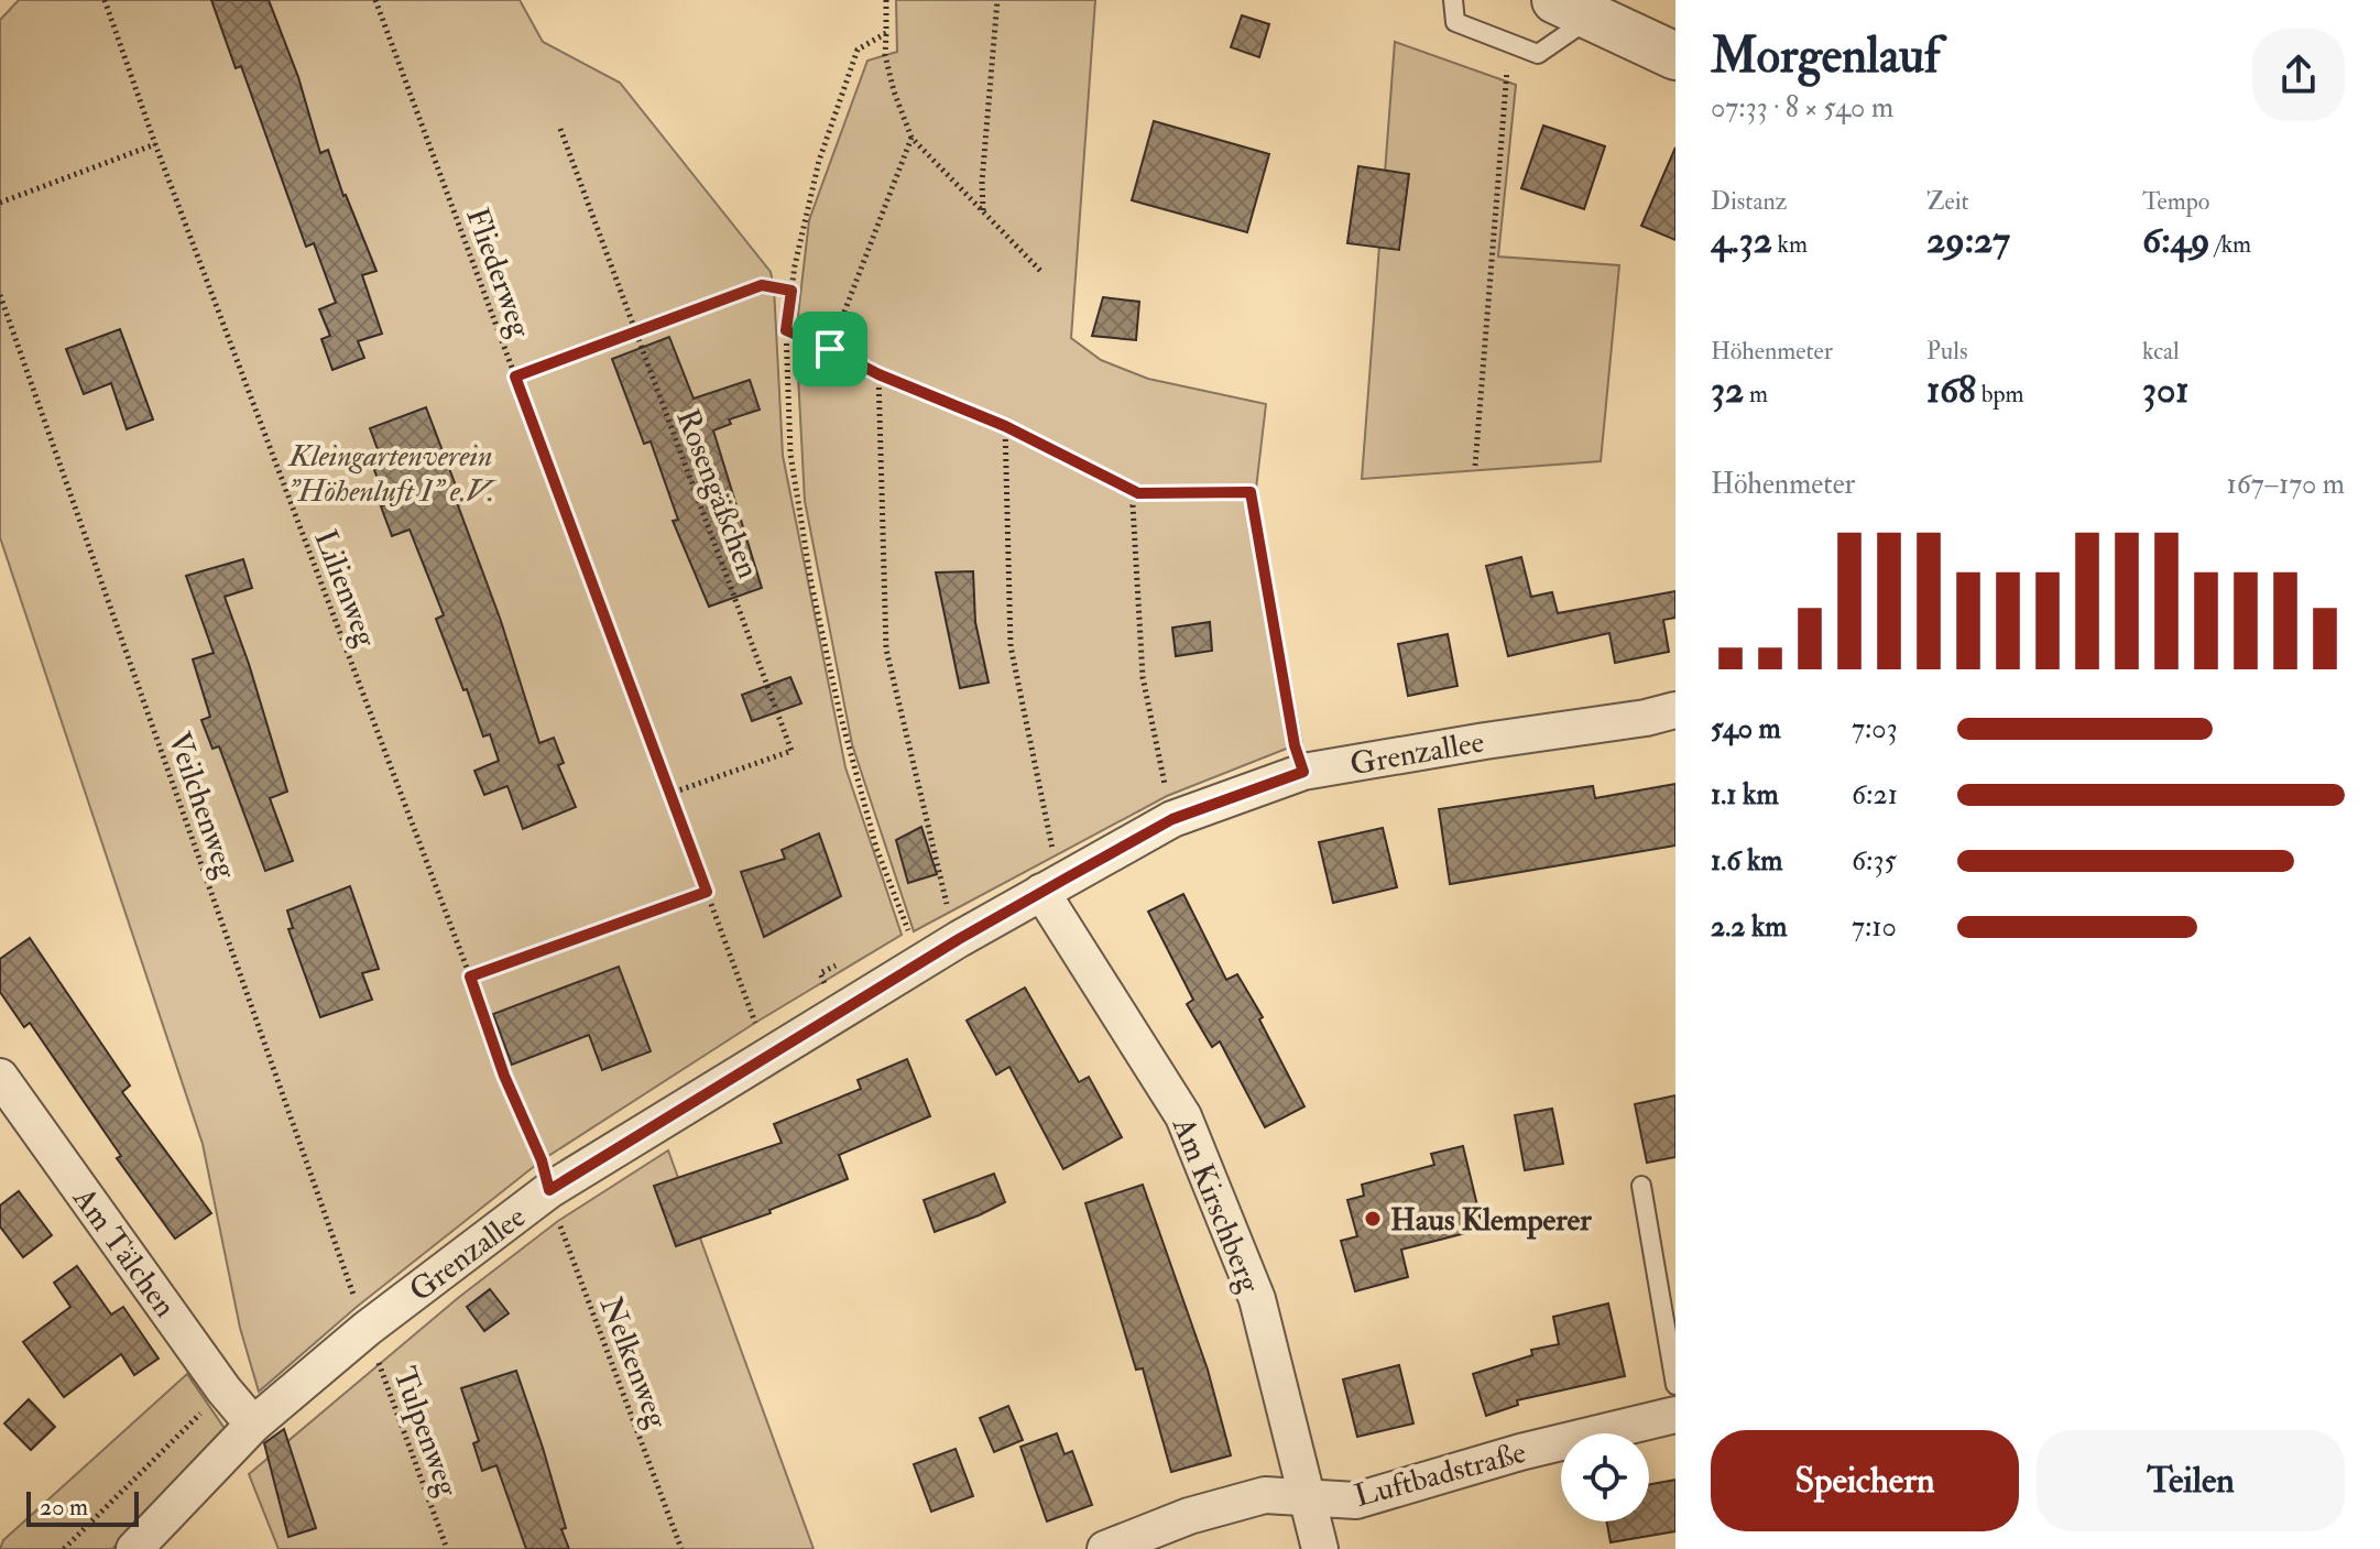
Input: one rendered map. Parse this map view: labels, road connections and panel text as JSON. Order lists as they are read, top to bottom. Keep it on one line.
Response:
{"streets":{"street":["Grenzallee","Am Kirschberg","Am Tälchen","Luftbadstraße"],"path":["Fliederweg","Rosengäßchen","Lilienweg","Veilchenweg","Nelkenweg","Tulpenweg"]},"crossings":[["Fliederweg","Rosengäßchen"],["Fliederweg","Grenzallee"],["Lilienweg","Grenzallee"],["Lilienweg","Nelkenweg"],["Grenzallee","Veilchenweg"],["Grenzallee","Am Kirschberg"],["Grenzallee","Am Tälchen"],["Grenzallee","Nelkenweg"],["Grenzallee","Tulpenweg"],["Veilchenweg","Tulpenweg"],["Am Kirschberg","Luftbadstraße"]],"parks":["Kleingartenverein \"Höhenluft I\" e.V."],"places":["Haus Klemperer"],"scale_bar":"20 m","page":{"heading":["Morgenlauf","07:33 · 8 × 540 m"],"stats":[["Distanz","4.32 km"],["Zeit","29:27"],["Tempo","6:49 /km"],["Höhenmeter","32 m"],["Puls","168 bpm"],["kcal","301"]],"chart":["Höhenmeter","167–170 m"],"list":[{"name":"540 m","note":"7:03"},{"name":"1.1 km","note":"6:21"},{"name":"1.6 km","note":"6:35"},{"name":"2.2 km","note":"7:10"}],"buttons":["Speichern","Teilen"],"scale":"20 m"}}
